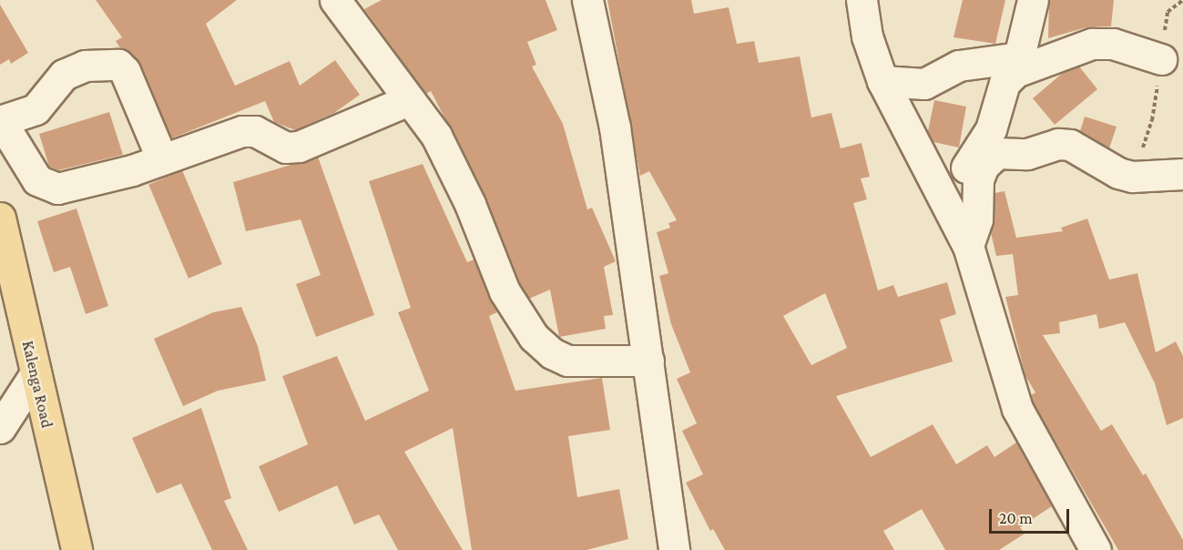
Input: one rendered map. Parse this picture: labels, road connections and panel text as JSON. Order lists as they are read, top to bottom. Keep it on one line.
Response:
{"streets":{"main road":["Kalenga Road"]},"scale_bar":"20 m"}
